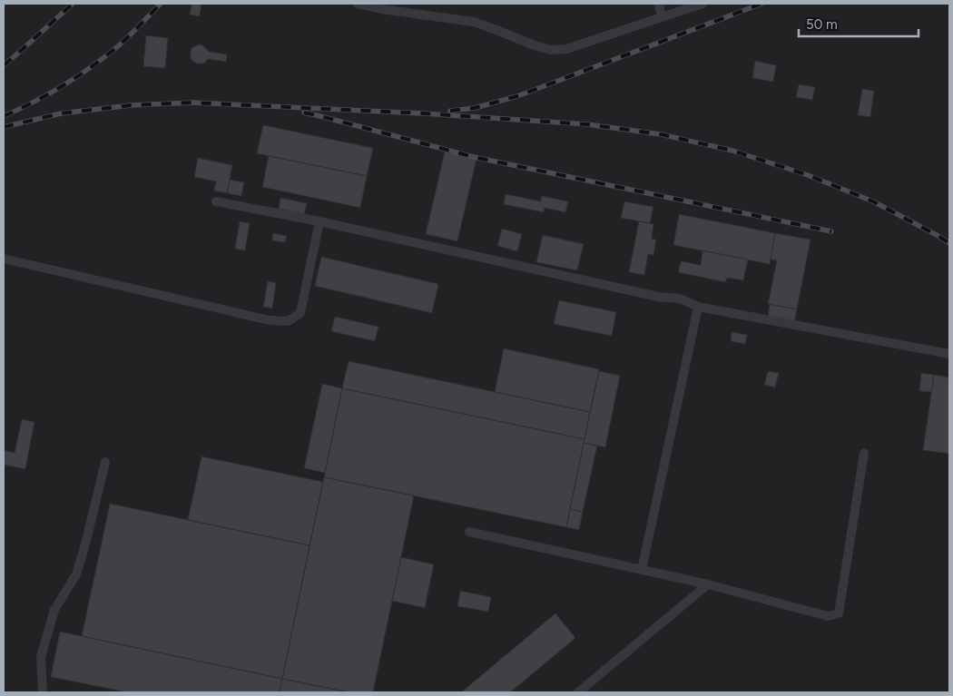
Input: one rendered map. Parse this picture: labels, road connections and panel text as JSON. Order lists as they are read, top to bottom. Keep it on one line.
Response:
{"scale_bar":"50 m"}
